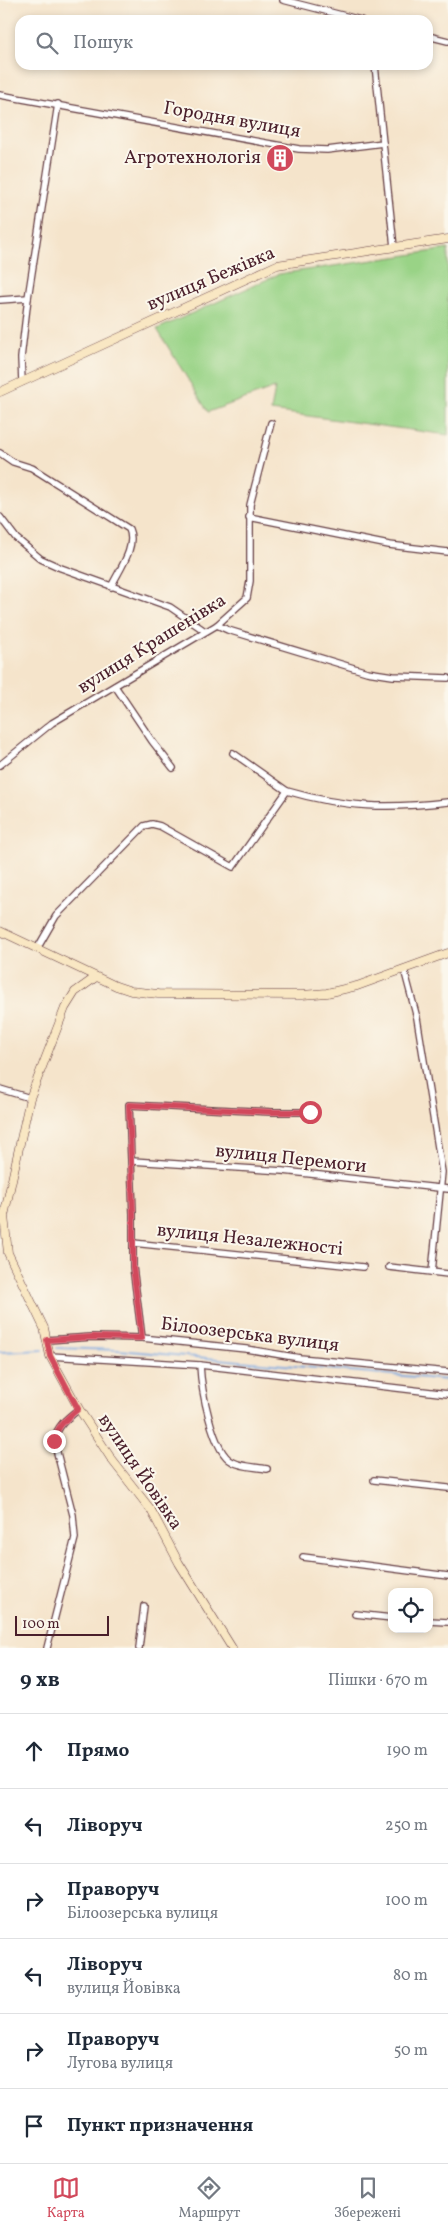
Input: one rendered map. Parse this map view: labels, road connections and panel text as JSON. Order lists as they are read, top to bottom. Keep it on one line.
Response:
{"streets":{"street":["Городня вулиця","вулиця Бежівка","вулиця Крашенівка","вулиця Перемоги","вулиця Незалежності","Білоозерська вулиця","вулиця Йовівка"]},"crossings":[["Білоозерська вулиця","вулиця Йовівка"]],"places":{"building":["Агротехнологія"]},"scale_bar":"100 m","page":{"search":"Пошук","scale":"100 m","heading":["9 хв","Пішки · 670 m"],"list":[["Прямо","190 m"],["Ліворуч","250 m"],["Праворуч","Білоозерська вулиця","100 m"],["Ліворуч","вулиця Йовівка","80 m"],["Праворуч","Лугова вулиця","50 m"],"Пункт призначення"],"nav":["Карта","Маршрут","Збережені"]}}
